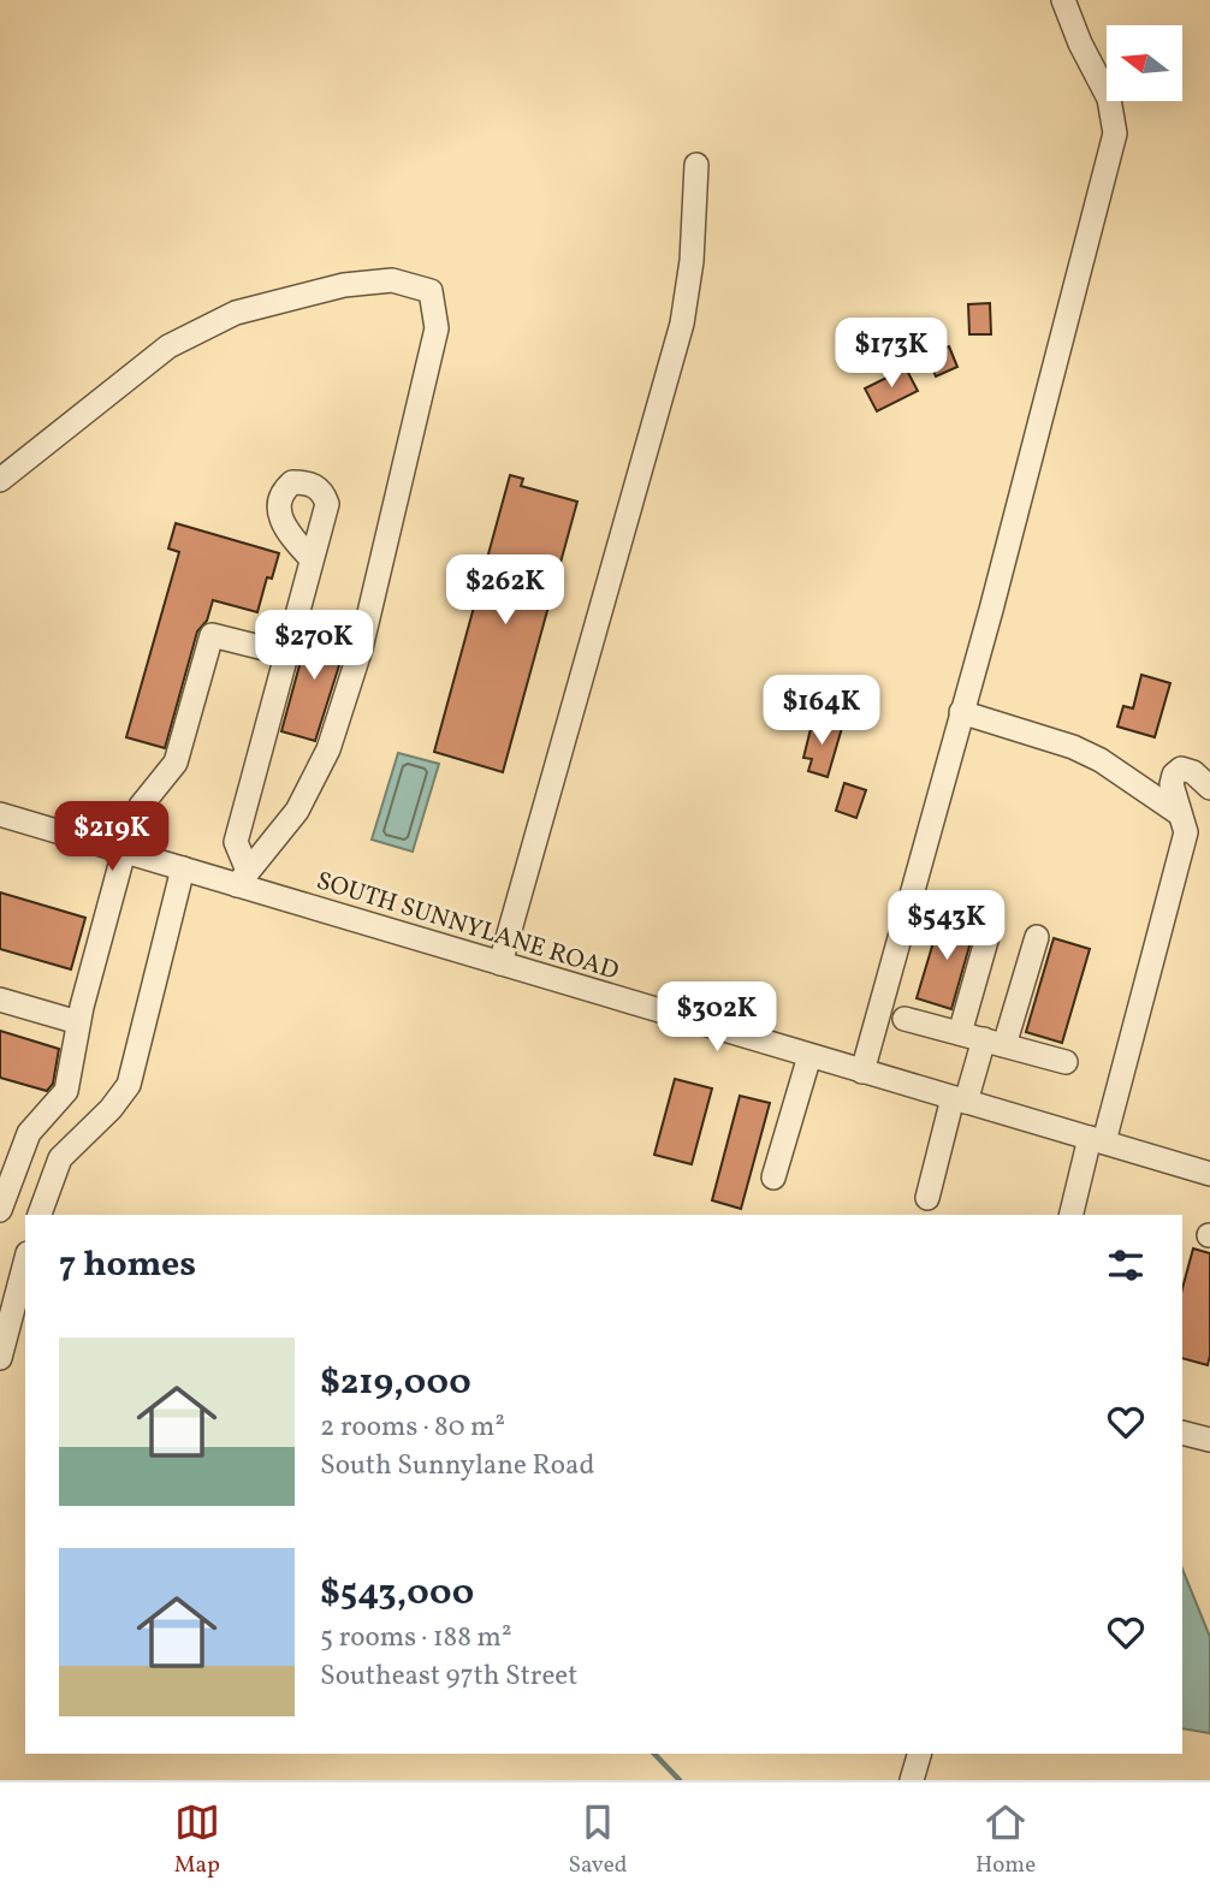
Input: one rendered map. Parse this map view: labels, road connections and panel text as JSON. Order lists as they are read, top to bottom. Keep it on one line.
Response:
{"streets":{"street":["SOUTH SUNNYLANE ROAD"]},"north":"left","page":{"price":["$173K","$262K","$270K","$164K","$219K","$543K","$302K"],"heading":"7 homes","list":[{"name":"$219,000","note":"2 rooms · 80 m² · South Sunnylane Road"},{"name":"$543,000","note":"5 rooms · 188 m² · Southeast 97th Street"}],"tabs":["Map","Saved","Home"]}}
